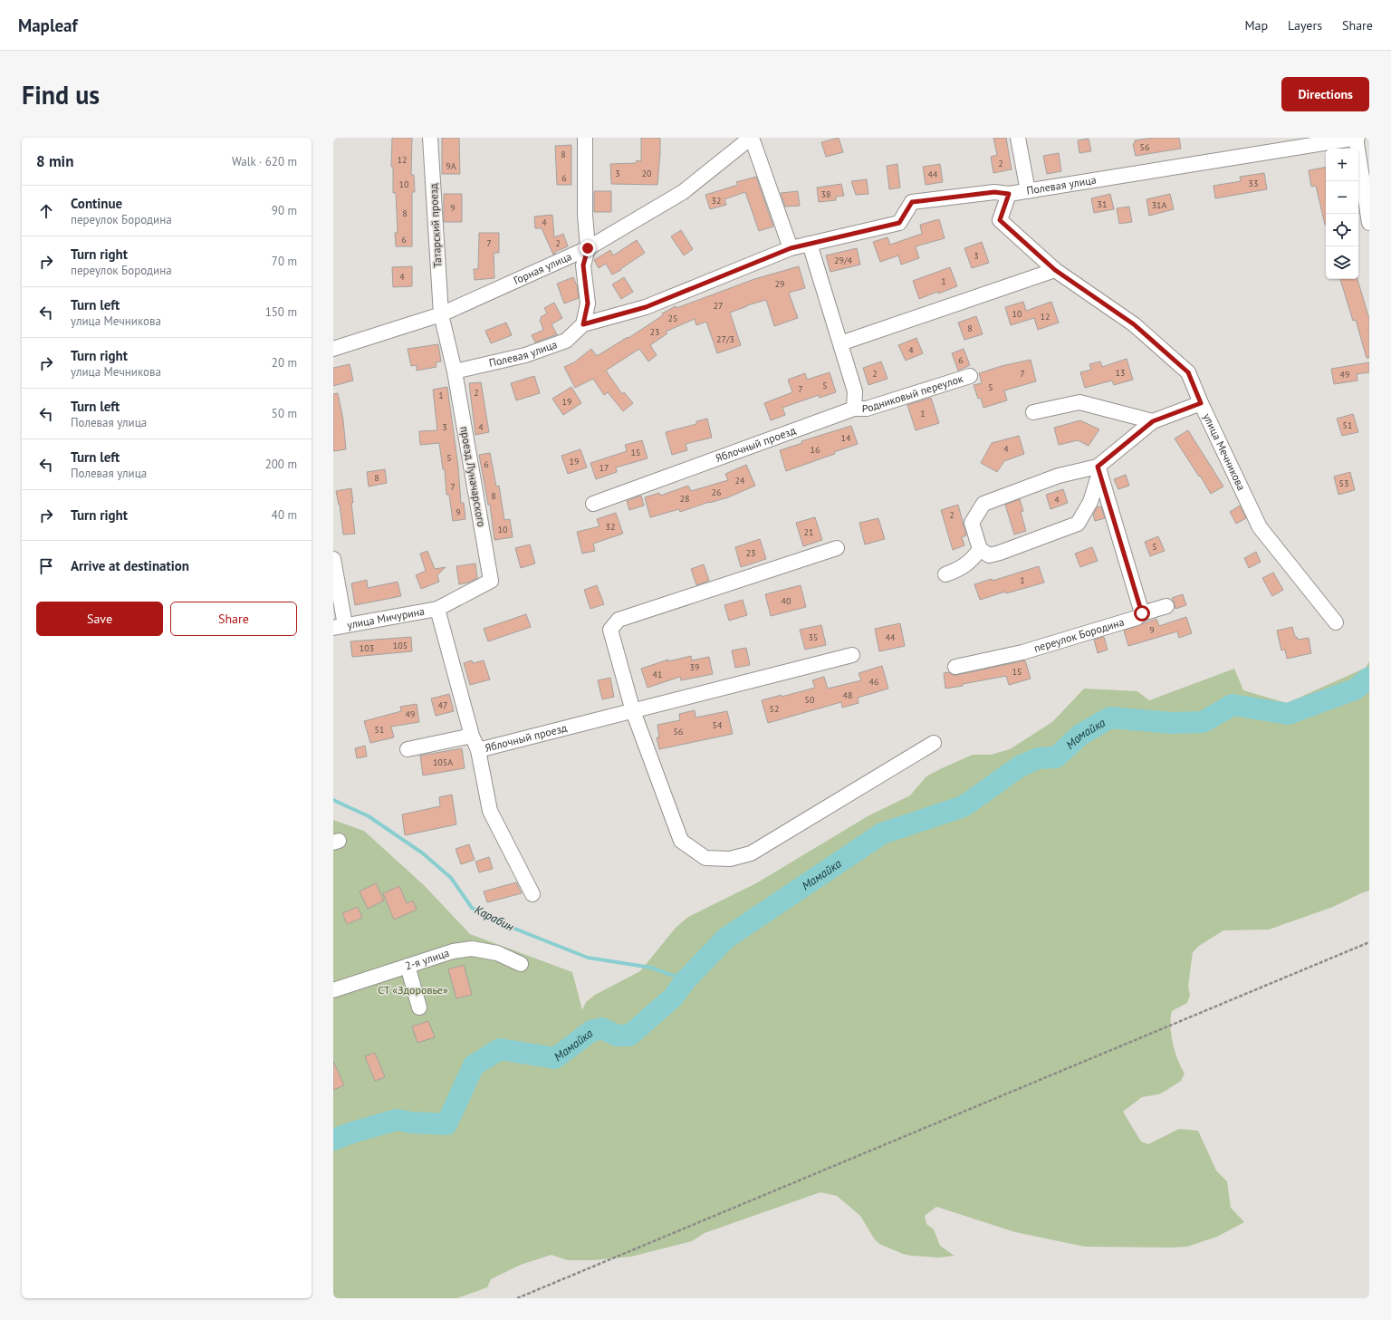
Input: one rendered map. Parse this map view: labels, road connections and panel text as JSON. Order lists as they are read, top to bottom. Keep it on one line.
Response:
{"streets":{"street":["Полевая улица","Татарский проезд","Горная улица","Родниковый переулок","Яблочный проезд","улица Мечникова","проезд Луначарского","улица Мичурина","переулок Бородина","2-я улица"]},"crossings":[["Полевая улица","улица Мечникова"],["Полевая улица","проезд Луначарского"],["Татарский проезд","Горная улица"],["Татарский проезд","проезд Луначарского"],["Горная улица","проезд Луначарского"],["Родниковый переулок","Яблочный проезд"],["Яблочный проезд","проезд Луначарского"],["Яблочный проезд","улица Мичурина"],["проезд Луначарского","улица Мичурина"]],"water":["Мамайка","Карабин"],"parks":["СТ «Здоровье»"],"house_numbers":["56","8","12","2","9А","3","20","44","6","33","10","38","32","31","31А","9","8","4","6","7","2","3","29/4","4","1","29","27","10","12","25","8","23","27/3","4","6","13","2","7","49","5","5","7","2","1","19","1","51","3","4","14","4","16","15","5","19","6","17","8","24","53","7","26","8","28","4","9","2","32","10","21","5","23","1","40","9","35","44","105","103","39","15","41","46","48","50","47","52","49","54","51","56","105А"],"page":{"header":"Mapleaf","nav":["Map","Layers","Share"],"buttons":["Directions",["Save","Share"]],"title":"Find us","heading":["8 min","Walk · 620 m"],"map_buttons":["+","−"],"list":[["Continue","переулок Бородина","90 m"],["Turn right","переулок Бородина","70 m"],["Turn left","улица Мечникова","150 m"],["Turn right","улица Мечникова","20 m"],["Turn left","Полевая улица","50 m"],["Turn left","Полевая улица","200 m"],["Turn right","40 m"],"Arrive at destination"]}}
